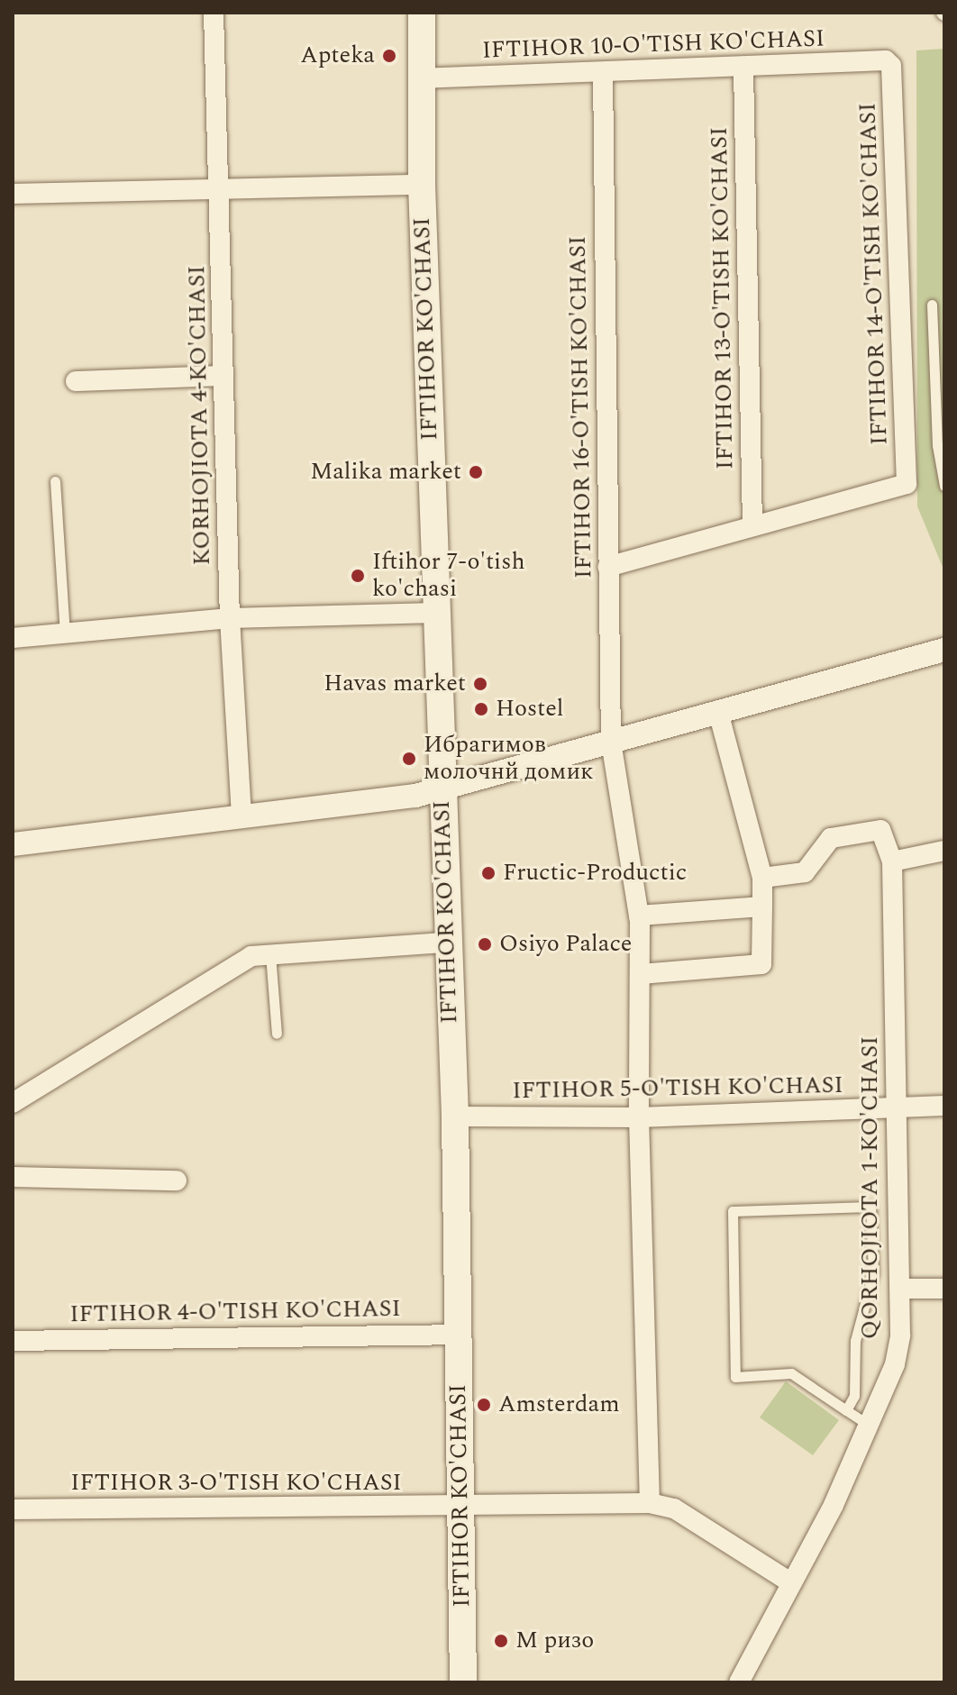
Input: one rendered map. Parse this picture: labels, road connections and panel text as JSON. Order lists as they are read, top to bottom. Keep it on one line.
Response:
{"streets":{"main road":["IFTIHOR KO'CHASI"],"street":["IFTIHOR 10-O'TISH KO'CHASI","IFTIHOR 14-O'TISH KO'CHASI","IFTIHOR 13-O'TISH KO'CHASI","IFTIHOR 16-O'TISH KO'CHASI","KORHOJIOTA 4-KO'CHASI","IFTIHOR 5-O'TISH KO'CHASI","QORHOJIOTA 1-KO'CHASI","IFTIHOR 4-O'TISH KO'CHASI","IFTIHOR 3-O'TISH KO'CHASI"]},"crossings":[["IFTIHOR 10-O'TISH KO'CHASI","IFTIHOR 14-O'TISH KO'CHASI"],["IFTIHOR 10-O'TISH KO'CHASI","IFTIHOR 13-O'TISH KO'CHASI"],["IFTIHOR 10-O'TISH KO'CHASI","IFTIHOR KO'CHASI"],["IFTIHOR 10-O'TISH KO'CHASI","IFTIHOR 16-O'TISH KO'CHASI"],["IFTIHOR 14-O'TISH KO'CHASI","IFTIHOR 13-O'TISH KO'CHASI"],["IFTIHOR KO'CHASI","IFTIHOR 5-O'TISH KO'CHASI"],["IFTIHOR KO'CHASI","IFTIHOR 4-O'TISH KO'CHASI"],["IFTIHOR KO'CHASI","IFTIHOR 3-O'TISH KO'CHASI"],["IFTIHOR 16-O'TISH KO'CHASI","IFTIHOR 5-O'TISH KO'CHASI"],["IFTIHOR 16-O'TISH KO'CHASI","IFTIHOR 3-O'TISH KO'CHASI"],["IFTIHOR 5-O'TISH KO'CHASI","QORHOJIOTA 1-KO'CHASI"]],"places":["Apteka","Malika market","Iftihor 7-o'tish ko'chasi","Havas market","Hostel","Ибрагимов молочнй домик","Fructic-Productic","Osiyo Palace","Amsterdam","М ризо"]}
